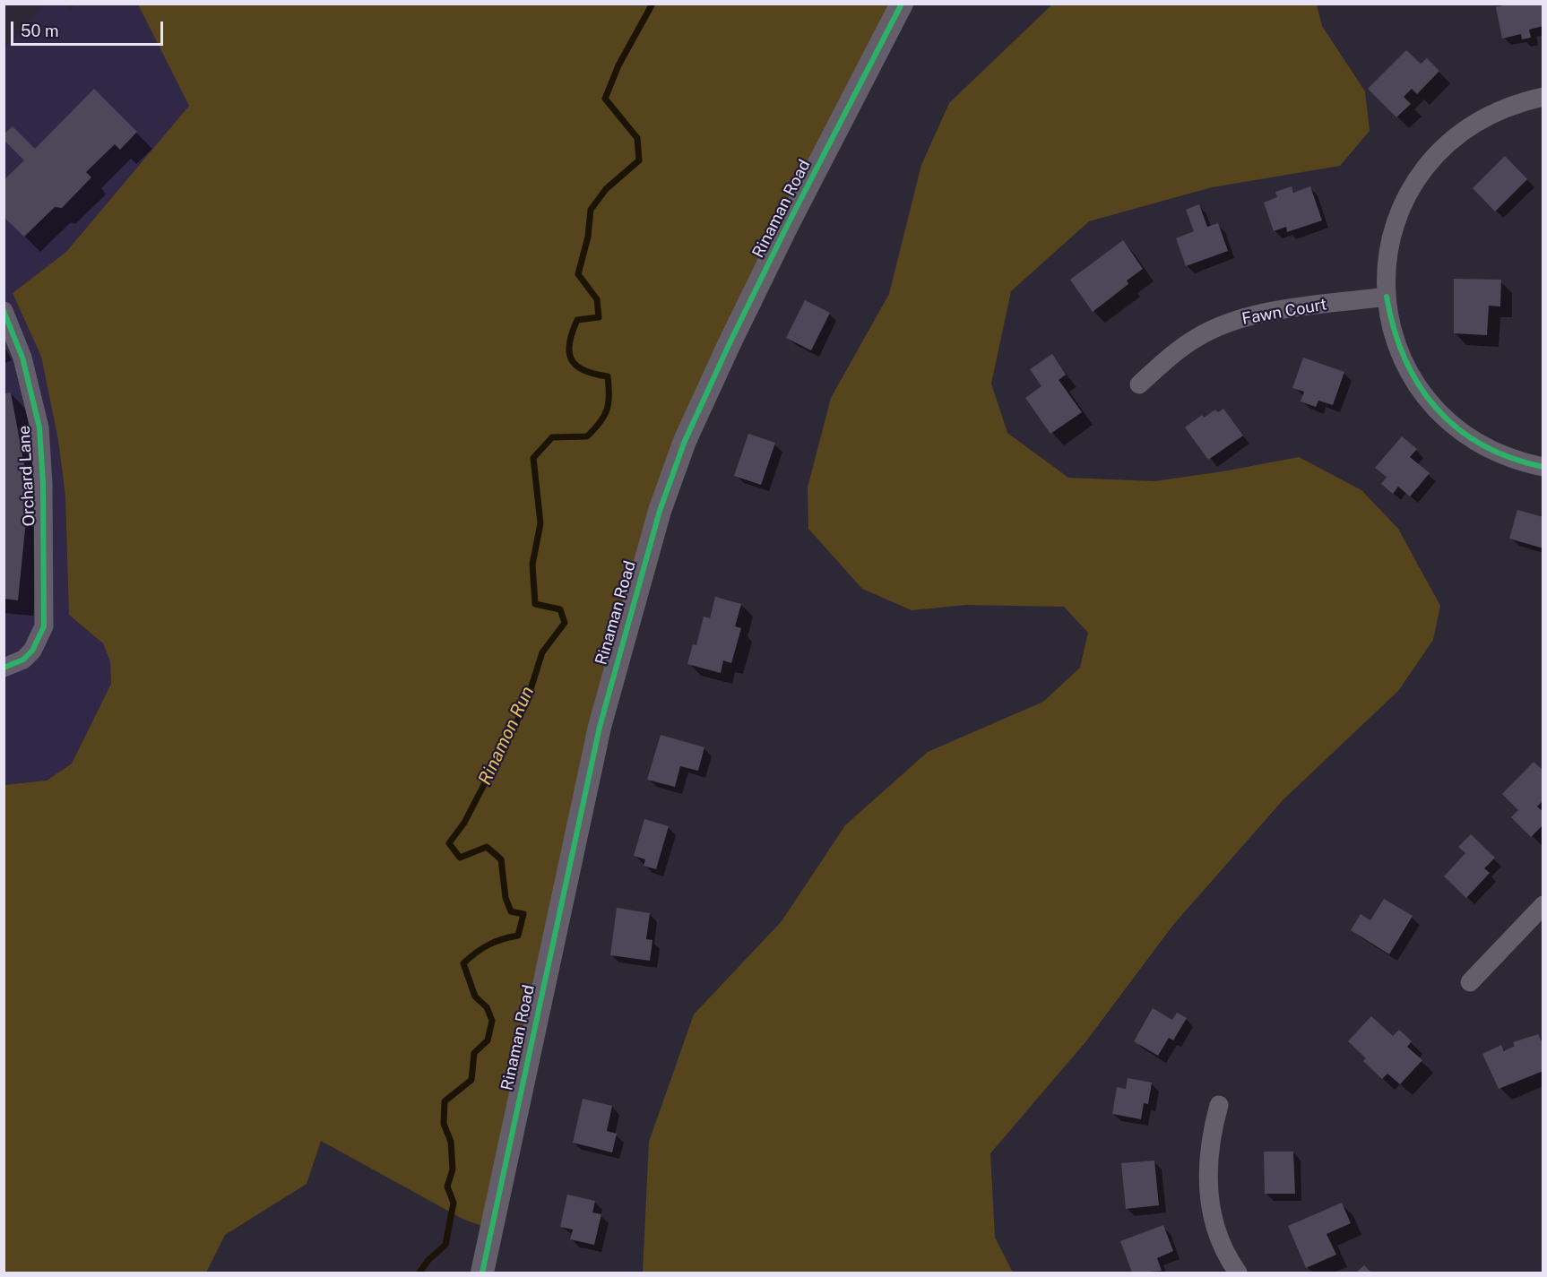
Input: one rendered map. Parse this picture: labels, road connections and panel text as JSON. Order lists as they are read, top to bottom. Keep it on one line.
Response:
{"streets":{"street":["Rinaman Road","Fawn Court","Orchard Lane"]},"water":["Rinamon Run"],"scale_bar":"50 m"}
